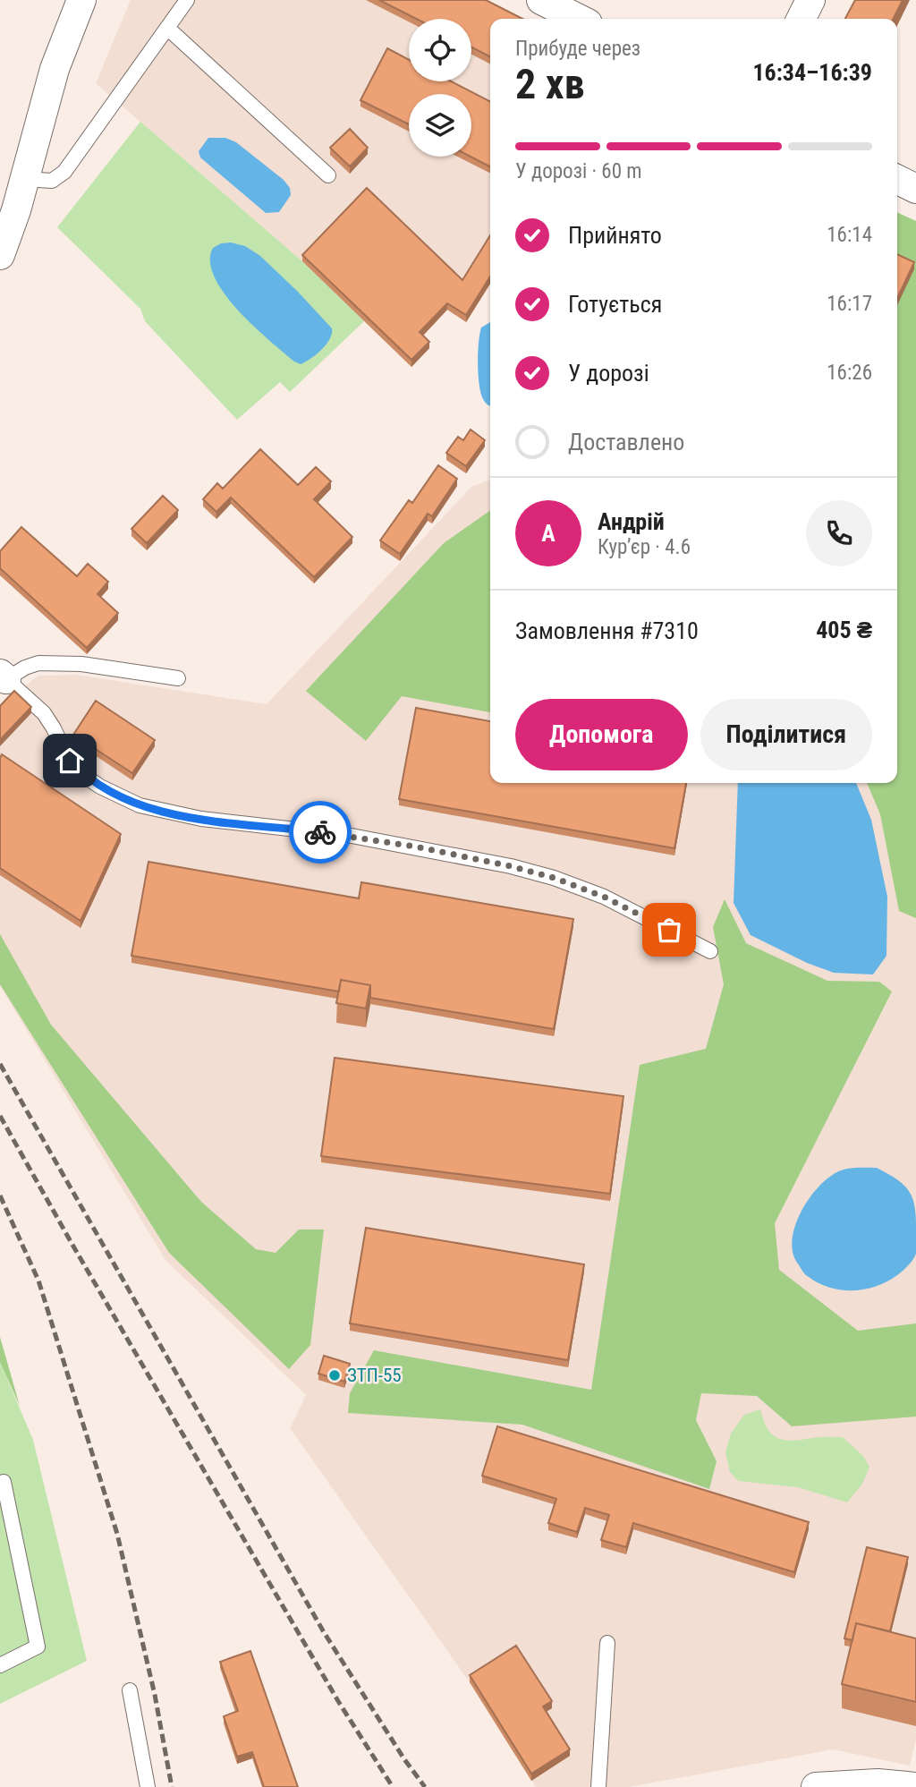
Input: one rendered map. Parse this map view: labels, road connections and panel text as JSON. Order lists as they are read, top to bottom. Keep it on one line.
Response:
{"places":["ЗТП-55"],"page":{"heading":["2 хв","Прибуде через","16:34–16:39"],"panel":["Андрій","Кур’єр · 4.6","Замовлення #7310","405 ₴"],"bar":"У дорозі · 60 m","list":[["Прийнято","16:14"],["Готується","16:17"],["У дорозі","16:26"],"Доставлено"],"round":"А","buttons":["Допомога","Поділитися"]}}
